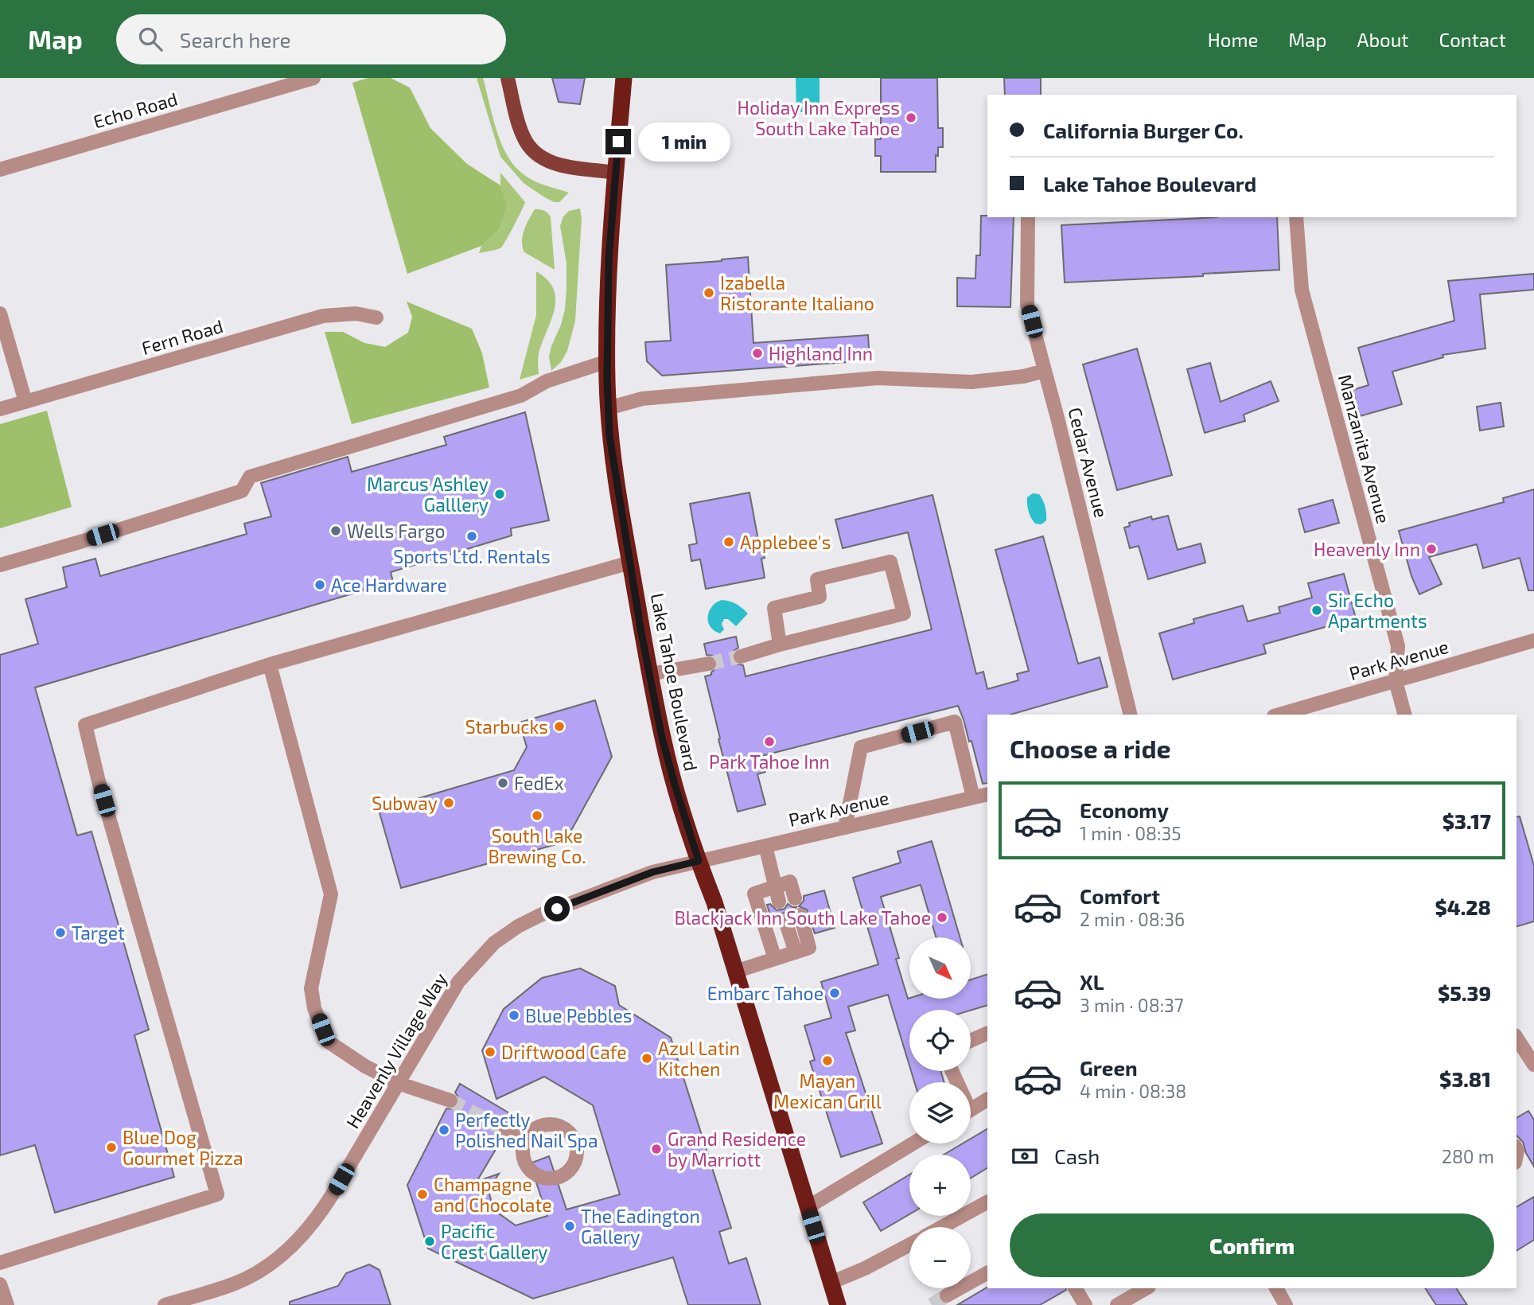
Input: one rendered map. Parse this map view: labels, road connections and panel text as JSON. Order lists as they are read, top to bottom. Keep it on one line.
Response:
{"streets":{"highway":["Lake Tahoe Boulevard"],"street":["Echo Road","Fern Road","Manzanita Avenue","Cedar Avenue","Park Avenue","Heavenly Village Way"]},"crossings":[["Manzanita Avenue","Park Avenue"],["Park Avenue","Lake Tahoe Boulevard"],["Park Avenue","Heavenly Village Way"],["Lake Tahoe Boulevard","Heavenly Village Way"]],"places":["Holiday Inn Express South Lake Tahoe","Izabella Ristorante Italiano","Highland Inn","Marcus Ashley Galllery","Wells Fargo","Sports Ltd. Rentals","Applebee's","Heavenly Inn","Ace Hardware","Sir Echo Apartments","Starbucks","Park Tahoe Inn","FedEx","Subway","South Lake Brewing Co.","Blackjack Inn South Lake Tahoe","Target","Embarc Tahoe","Blue Pebbles","Driftwood Cafe","Azul Latin Kitchen","Mayan Mexican Grill","Perfectly Polished Nail Spa","Blue Dog Gourmet Pizza","Grand Residence by Marriott","Champagne and Chocolate","The Eadington Gallery","Pacific Crest Gallery"],"north":"bottom right","page":{"header":"Map","search":"Search here","nav":["Home","Map","About","Contact"],"banner":["California Burger Co.","Lake Tahoe Boulevard"],"bubble":"1 min","heading":"Choose a ride","list":[{"name":"Economy","note":"1 min · 08:35","value":"$3.17"},{"name":"Comfort","note":"2 min · 08:36","value":"$4.28"},{"name":"XL","note":"3 min · 08:37","value":"$5.39"},{"name":"Green","note":"4 min · 08:38","value":"$3.81"}],"map_buttons":["+","−"],"pay":["Cash","280 m"],"buttons":"Confirm"}}
